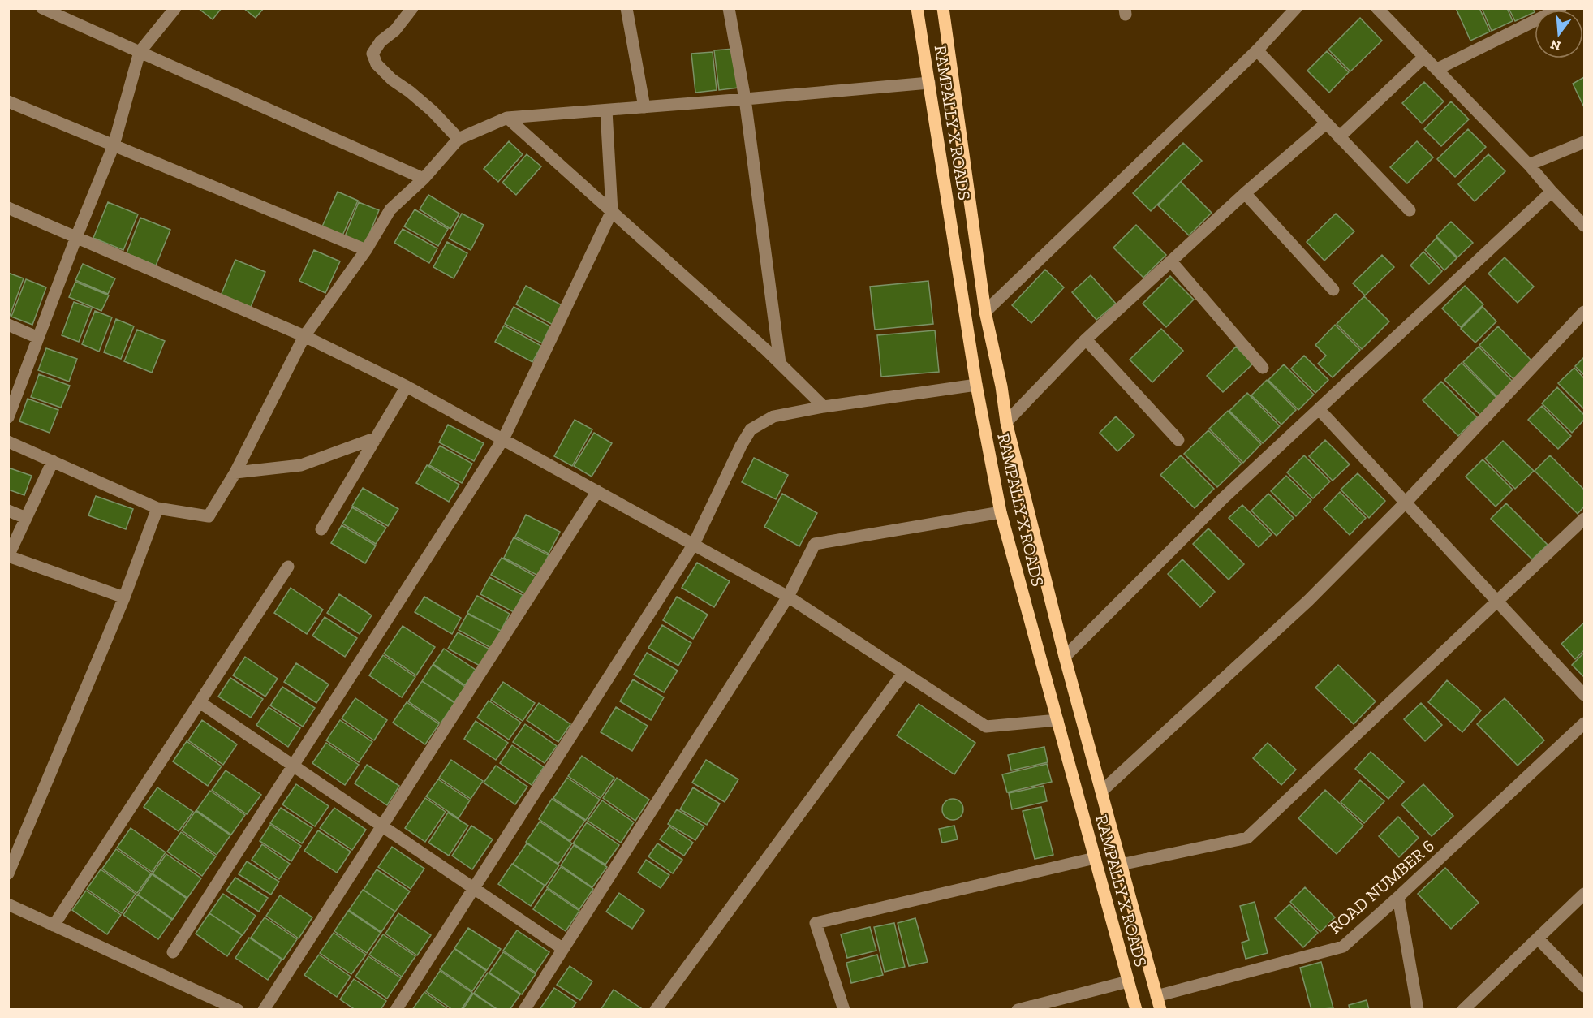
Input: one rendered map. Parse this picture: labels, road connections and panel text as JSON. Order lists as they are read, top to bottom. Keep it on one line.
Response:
{"streets":{"main road":["RAMPALLY X ROADS"],"street":["ROAD NUMBER 6"]},"north":"bottom"}
